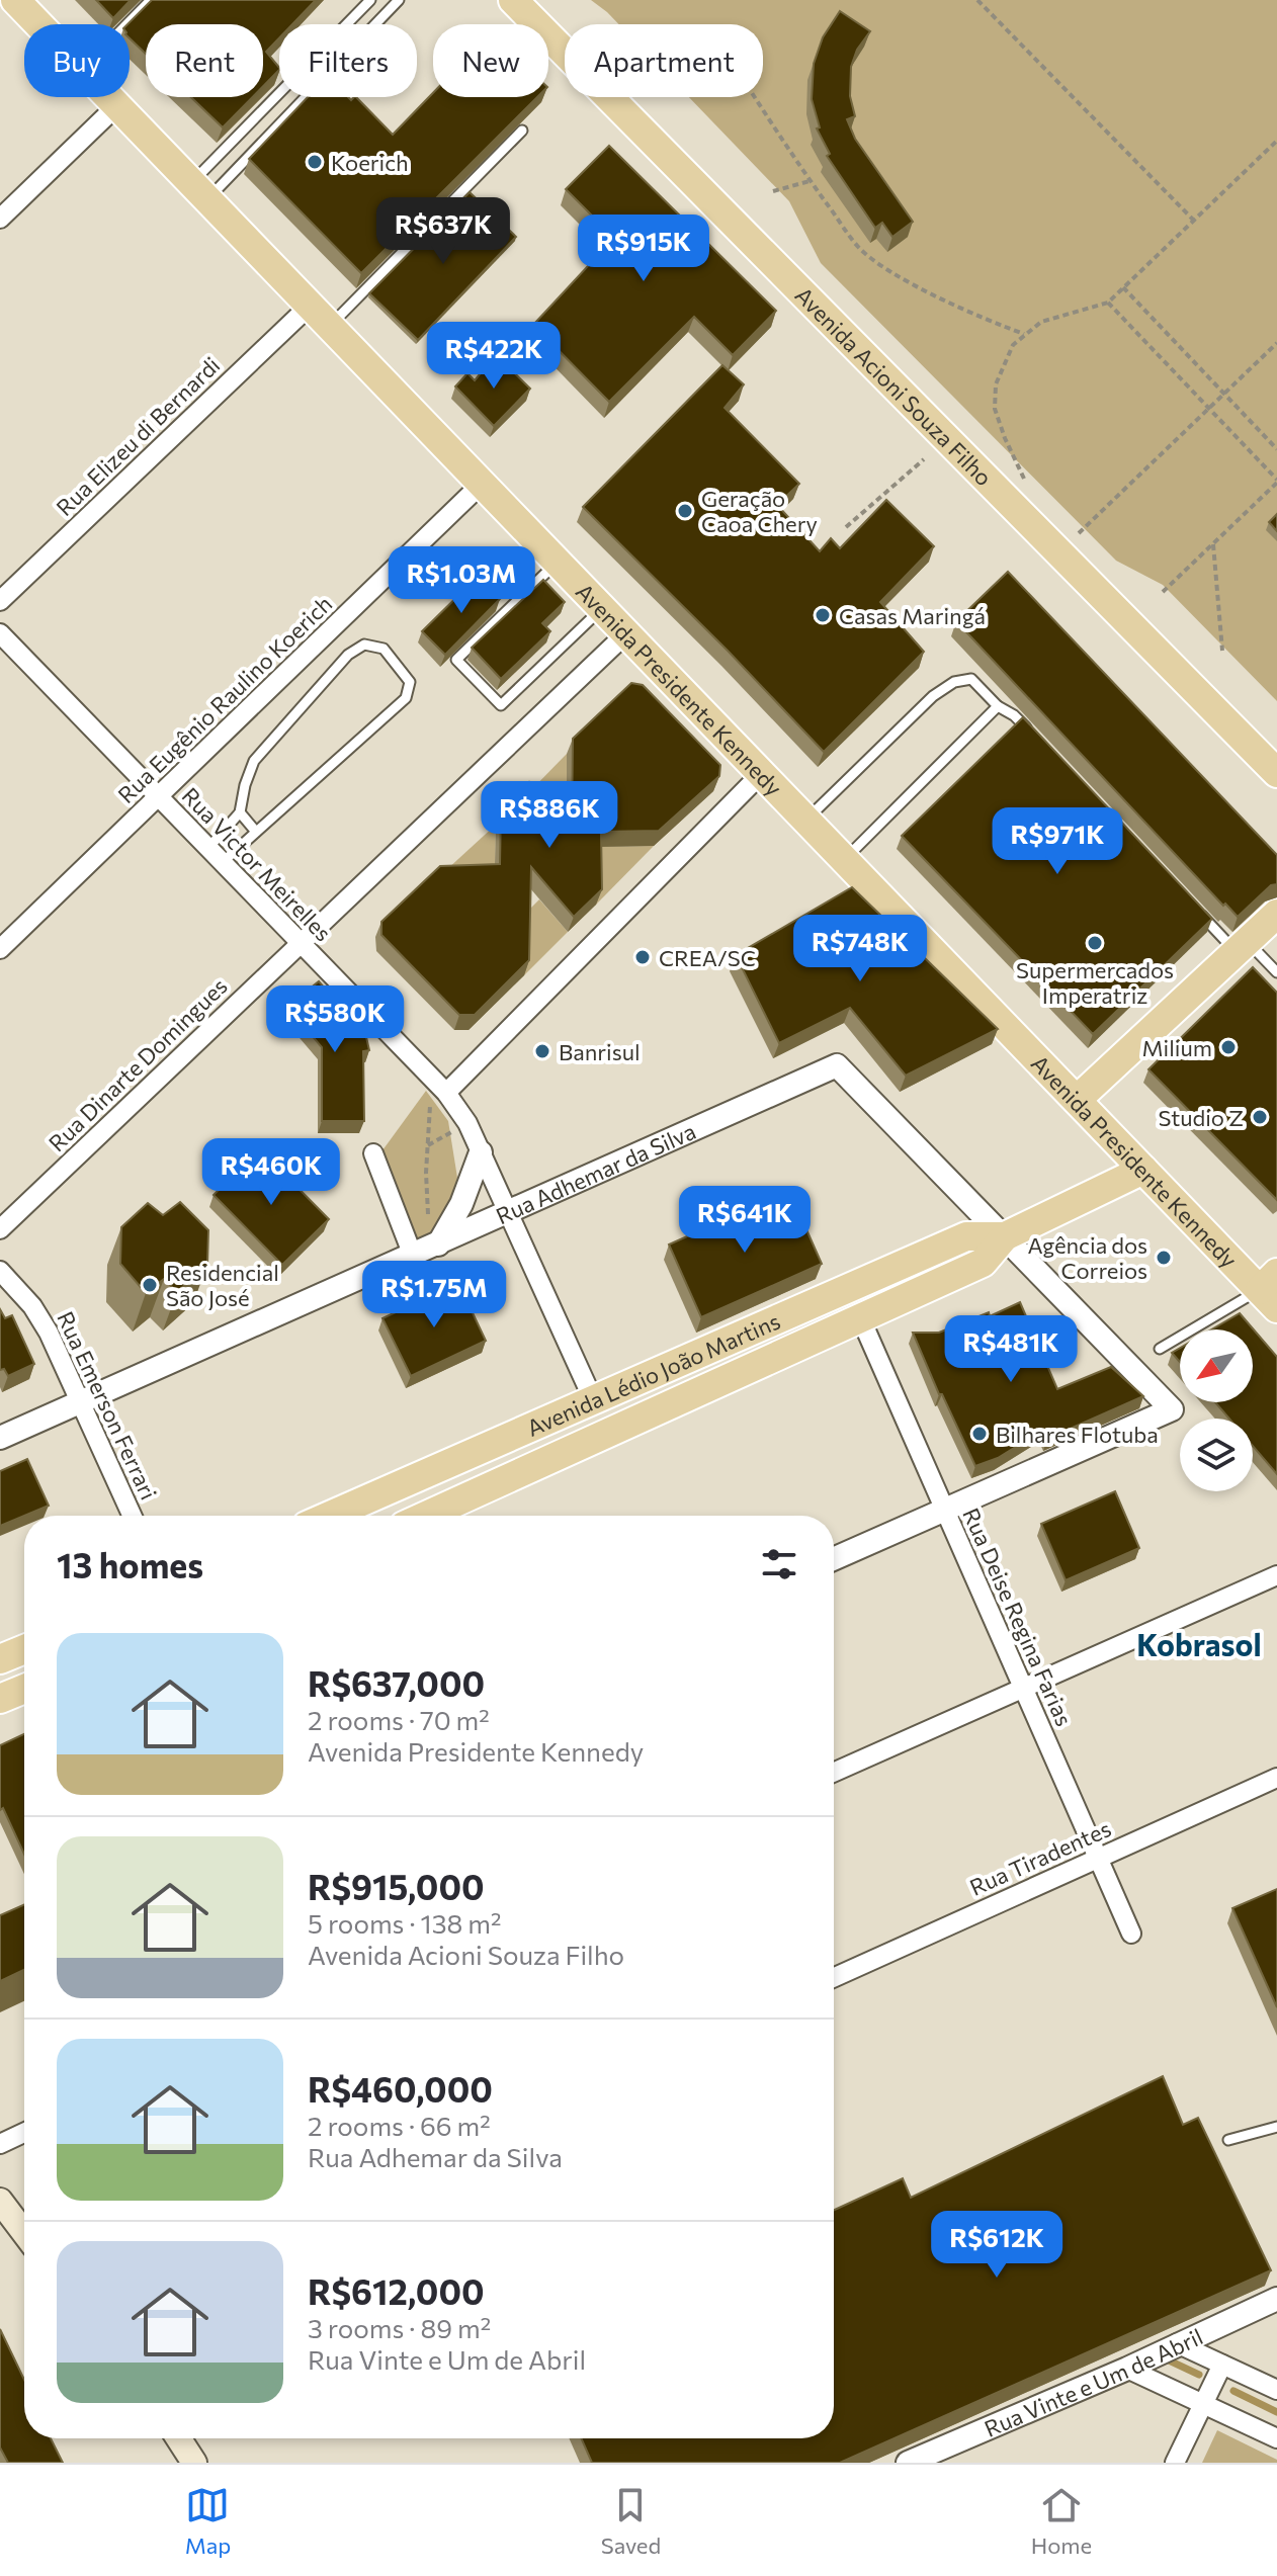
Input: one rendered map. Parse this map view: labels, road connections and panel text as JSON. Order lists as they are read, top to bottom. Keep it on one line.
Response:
{"streets":{"main road":["Avenida Acioni Souza Filho","Avenida Presidente Kennedy","Avenida Lédio João Martins"],"street":["Rua Elizeu di Bernardi","Rua Eugênio Raulino Koerich","Rua Victor Meirelles","Rua Dinarte Domingues","Rua Adhemar da Silva","Rua Emerson Ferrari","Rua Deise Regina Farias","Rua Tiradentes","Rua Vinte e Um de Abril"]},"crossings":[["Rua Elizeu di Bernardi","Avenida Presidente Kennedy"],["Avenida Presidente Kennedy","Rua Eugênio Raulino Koerich"],["Avenida Presidente Kennedy","Rua Dinarte Domingues"],["Avenida Presidente Kennedy","Avenida Lédio João Martins"],["Rua Eugênio Raulino Koerich","Rua Victor Meirelles"],["Rua Victor Meirelles","Rua Dinarte Domingues"],["Rua Victor Meirelles","Rua Adhemar da Silva"],["Rua Victor Meirelles","Avenida Lédio João Martins"],["Rua Adhemar da Silva","Avenida Lédio João Martins"],["Rua Adhemar da Silva","Rua Emerson Ferrari"],["Avenida Lédio João Martins","Rua Deise Regina Farias"],["Rua Deise Regina Farias","Rua Tiradentes"]],"districts":["Kobrasol"],"places":["Koerich","Geração Caoa Chery","Casas Maringá","Supermercados Imperatriz","CREA/SC","Milium","Banrisul","Studio Z","Agência dos Correios","Residencial São José","Bilhares Flotuba"],"north":"bottom left","page":{"chip":["Buy","Rent","Filters","New","Apartment"],"price":["R$637K","R$915K","R$422K","R$1.03M","R$886K","R$971K","R$748K","R$580K","R$460K","R$641K","R$1.75M","R$481K","R$612K"],"heading":"13 homes","list":[{"name":"R$637,000","note":"2 rooms · 70 m² · Avenida Presidente Kennedy"},{"name":"R$915,000","note":"5 rooms · 138 m² · Avenida Acioni Souza Filho"},{"name":"R$460,000","note":"2 rooms · 66 m² · Rua Adhemar da Silva"},{"name":"R$612,000","note":"3 rooms · 89 m² · Rua Vinte e Um de Abril"}],"tabs":["Map","Saved","Home"]}}
